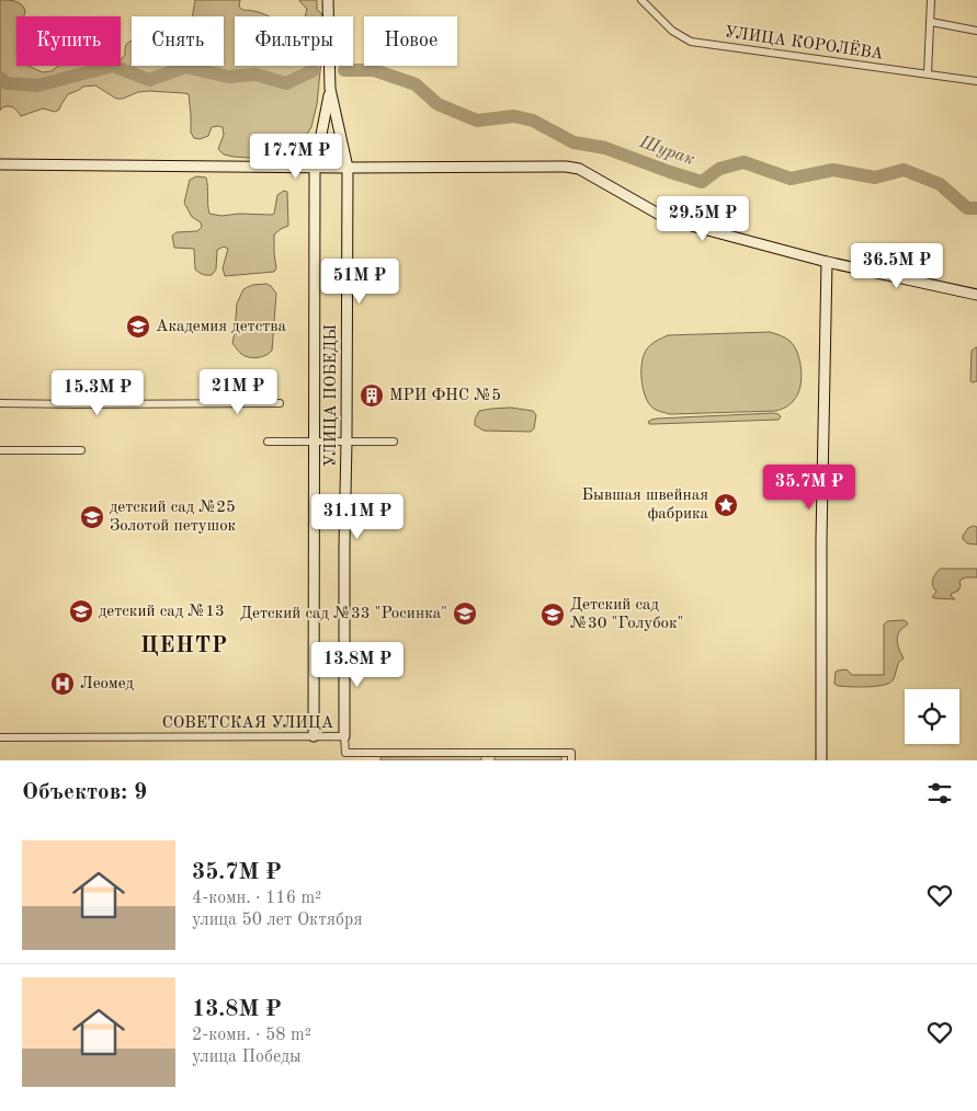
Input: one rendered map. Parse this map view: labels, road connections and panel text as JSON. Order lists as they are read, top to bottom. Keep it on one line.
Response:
{"streets":{"street":["УЛИЦА КОРОЛЁВА","УЛИЦА ПОБЕДЫ","СОВЕТСКАЯ УЛИЦА"]},"crossings":[["УЛИЦА ПОБЕДЫ","СОВЕТСКАЯ УЛИЦА"]],"districts":["ЦЕНТР"],"water":["Шурак"],"places":{"school or university":["Академия детства","детский сад №25 Золотой петушок","детский сад №13","Детский сад №33 \"Росинка\"","Детский сад №30 \"Голубок\""],"building":["МРИ ФНС №5"],"place":["Бывшая швейная фабрика"],"hospital":["Леомед"]},"page":{"chip":["Купить","Снять","Фильтры","Новое"],"price":["17.7M ₽","29.5M ₽","36.5M ₽","51M ₽","21M ₽","15.3M ₽","35.7M ₽","31.1M ₽","13.8M ₽"],"heading":"Объектов: 9","list":[{"name":"35.7M ₽","note":"4-комн. · 116 m² · улица 50 лет Октября"},{"name":"13.8M ₽","note":"2-комн. · 58 m² · улица Победы"}]}}
